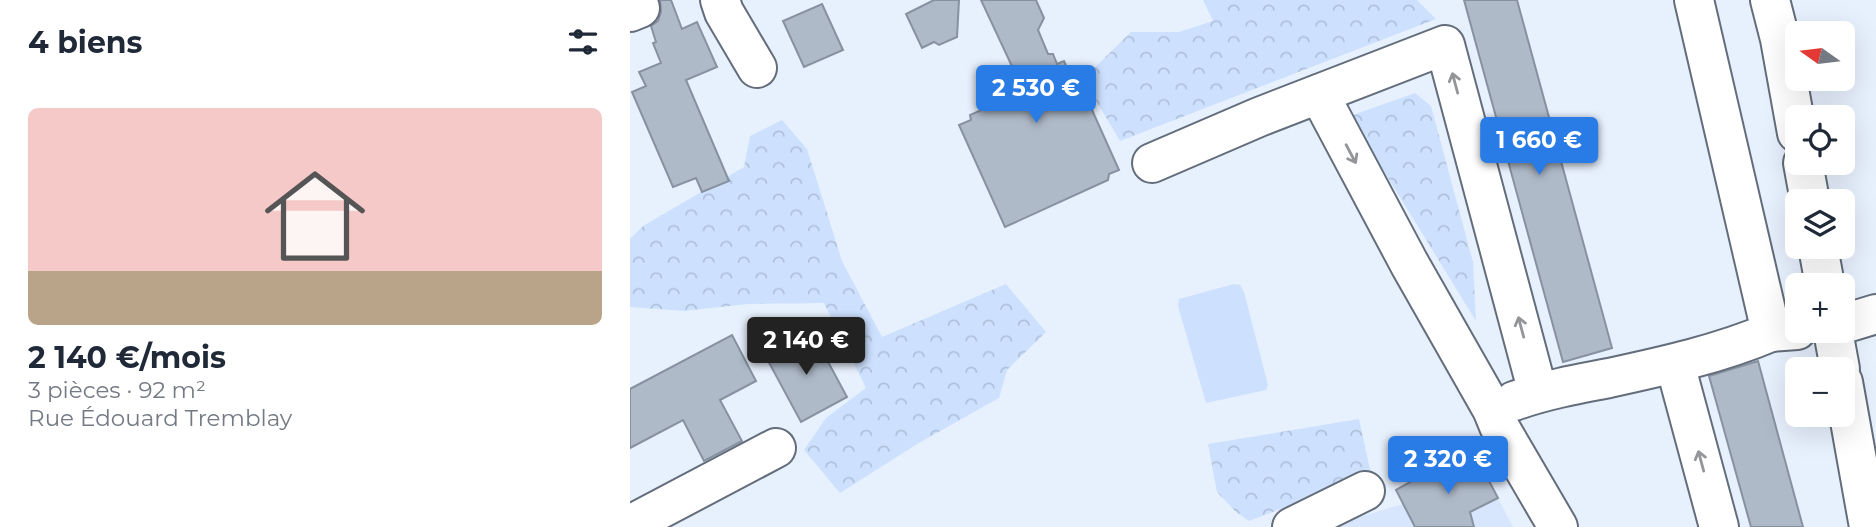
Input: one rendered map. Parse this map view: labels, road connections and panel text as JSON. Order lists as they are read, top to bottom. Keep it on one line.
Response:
{"north":"left","page":{"heading":"4 biens","map_buttons":["+","−"],"price":["2 530 €","1 660 €","2 140 €","2 320 €"],"list":[{"name":"2 140 €/mois","note":"3 pièces · 92 m² · Rue Édouard Tremblay"}]}}
